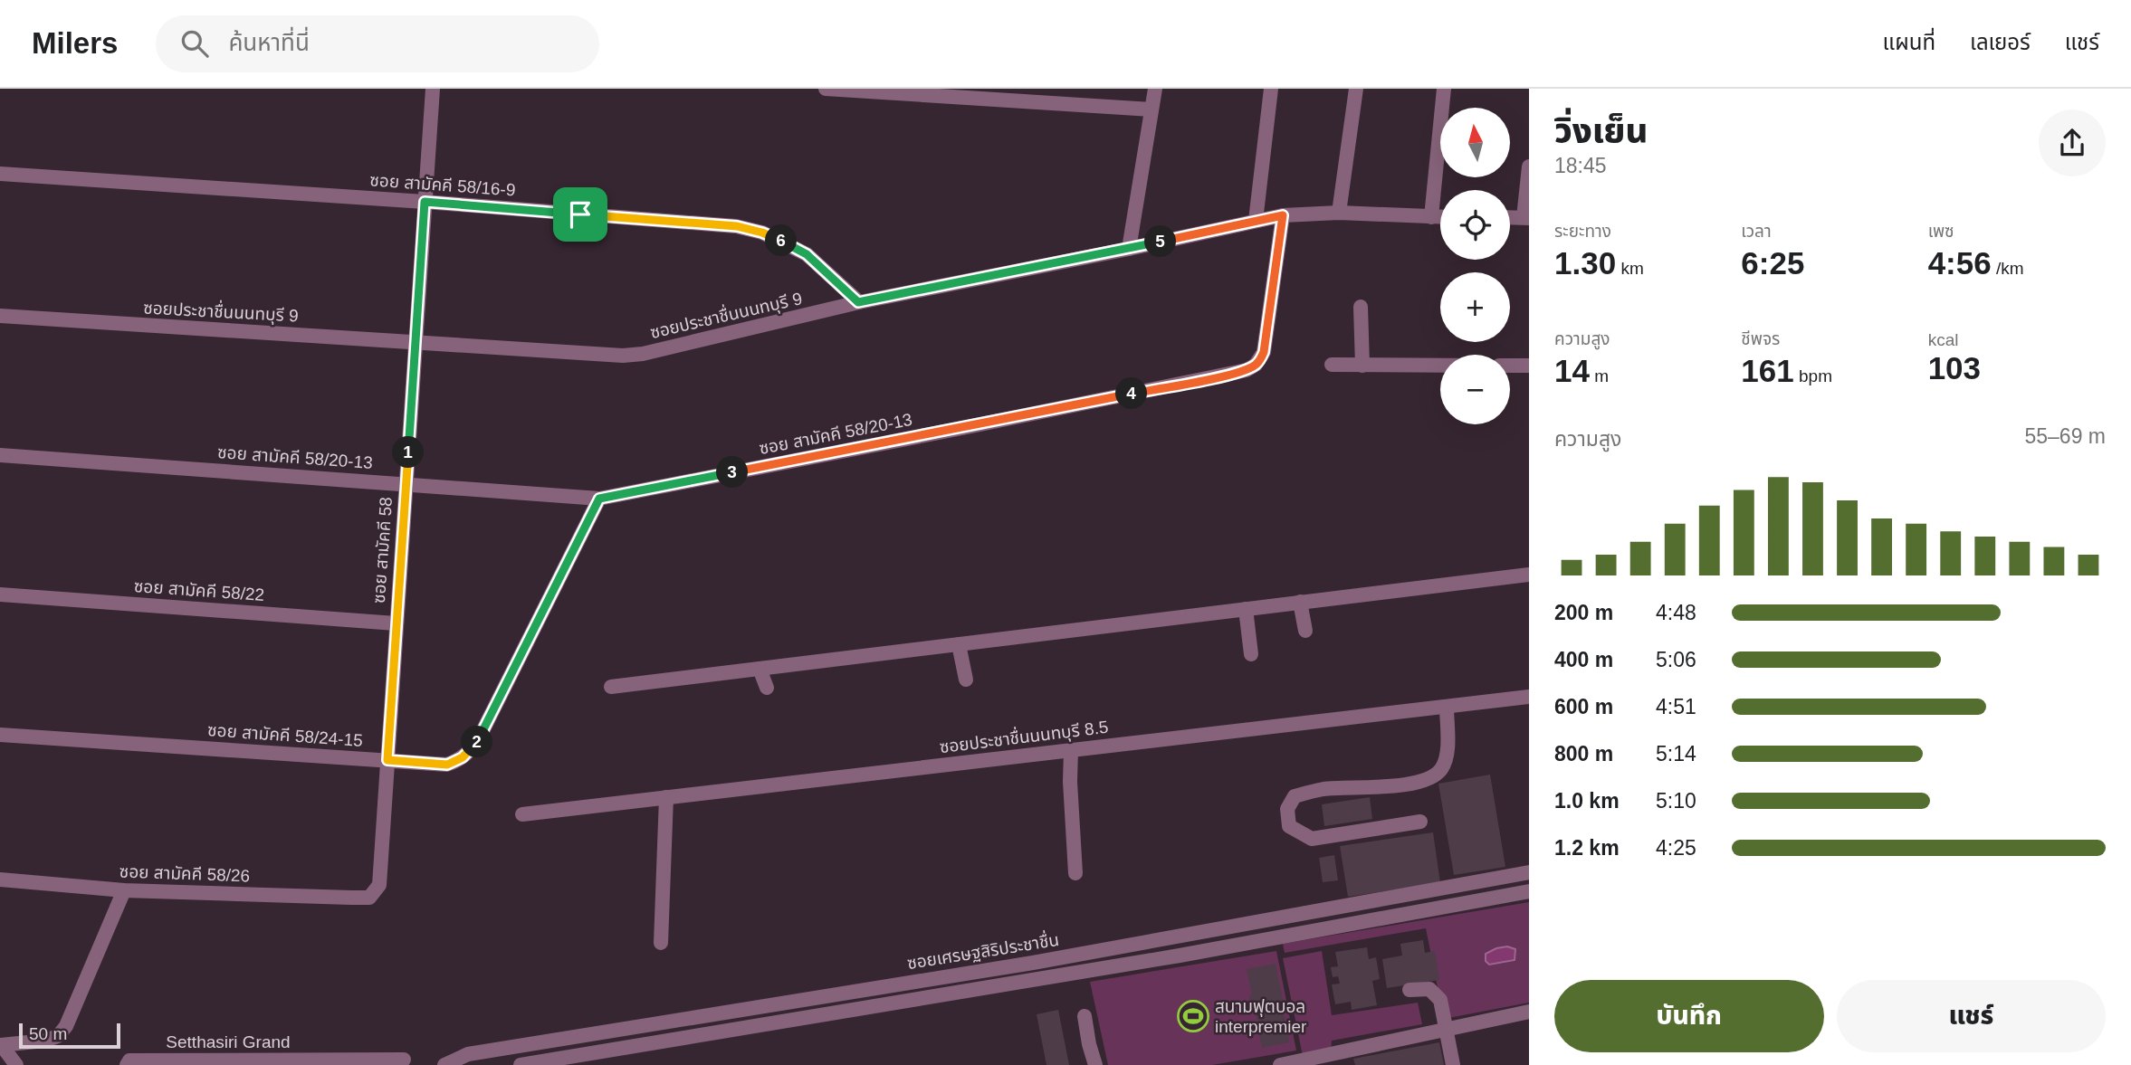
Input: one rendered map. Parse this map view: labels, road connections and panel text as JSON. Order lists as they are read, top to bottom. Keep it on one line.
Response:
{"streets":{"street":["ซอย สามัคคี 58/16-9","ซอยประชาชื่นนนทบุรี 9","ซอย สามัคคี 58/20-13","ซอย สามัคคี 58","ซอย สามัคคี 58/22","ซอย สามัคคี 58/24-15","ซอยประชาชื่นนนทบุรี 8.5","ซอย สามัคคี 58/26","ซอยเศรษฐสิริประชาชื่น","Setthasiri Grand"]},"crossings":[["ซอย สามัคคี 58/16-9","ซอยประชาชื่นนนทบุรี 9"],["ซอย สามัคคี 58/16-9","ซอย สามัคคี 58"],["ซอยประชาชื่นนนทบุรี 9","ซอย สามัคคี 58/20-13"],["ซอยประชาชื่นนนทบุรี 9","ซอย สามัคคี 58"],["ซอย สามัคคี 58/20-13","ซอย สามัคคี 58"],["ซอย สามัคคี 58/20-13","ซอย สามัคคี 58/24-15"],["ซอย สามัคคี 58","ซอย สามัคคี 58/22"],["ซอย สามัคคี 58","ซอย สามัคคี 58/24-15"],["ซอย สามัคคี 58","ซอย สามัคคี 58/26"]],"places":{"sports":["สนามฟุตบอล interpremier"]},"scale_bar":"50 m","north":"top","page":{"header":"Milers","search":"ค้นหาที่นี่","nav":["แผนที่","เลเยอร์","แชร์"],"heading":["วิ่งเย็น","18:45"],"map_buttons":["+","−"],"stats":[["ระยะทาง","1.30 km"],["เวลา","6:25"],["เพซ","4:56 /km"],["ความสูง","14 m"],["ชีพจร","161 bpm"],["kcal","103"]],"pins":["6","5","4","1","3","2"],"chart":["ความสูง","55–69 m"],"list":[{"name":"200 m","note":"4:48"},{"name":"400 m","note":"5:06"},{"name":"600 m","note":"4:51"},{"name":"800 m","note":"5:14"},{"name":"1.0 km","note":"5:10"},{"name":"1.2 km","note":"4:25"}],"buttons":["บันทึก","แชร์"],"scale":"50 m"}}
